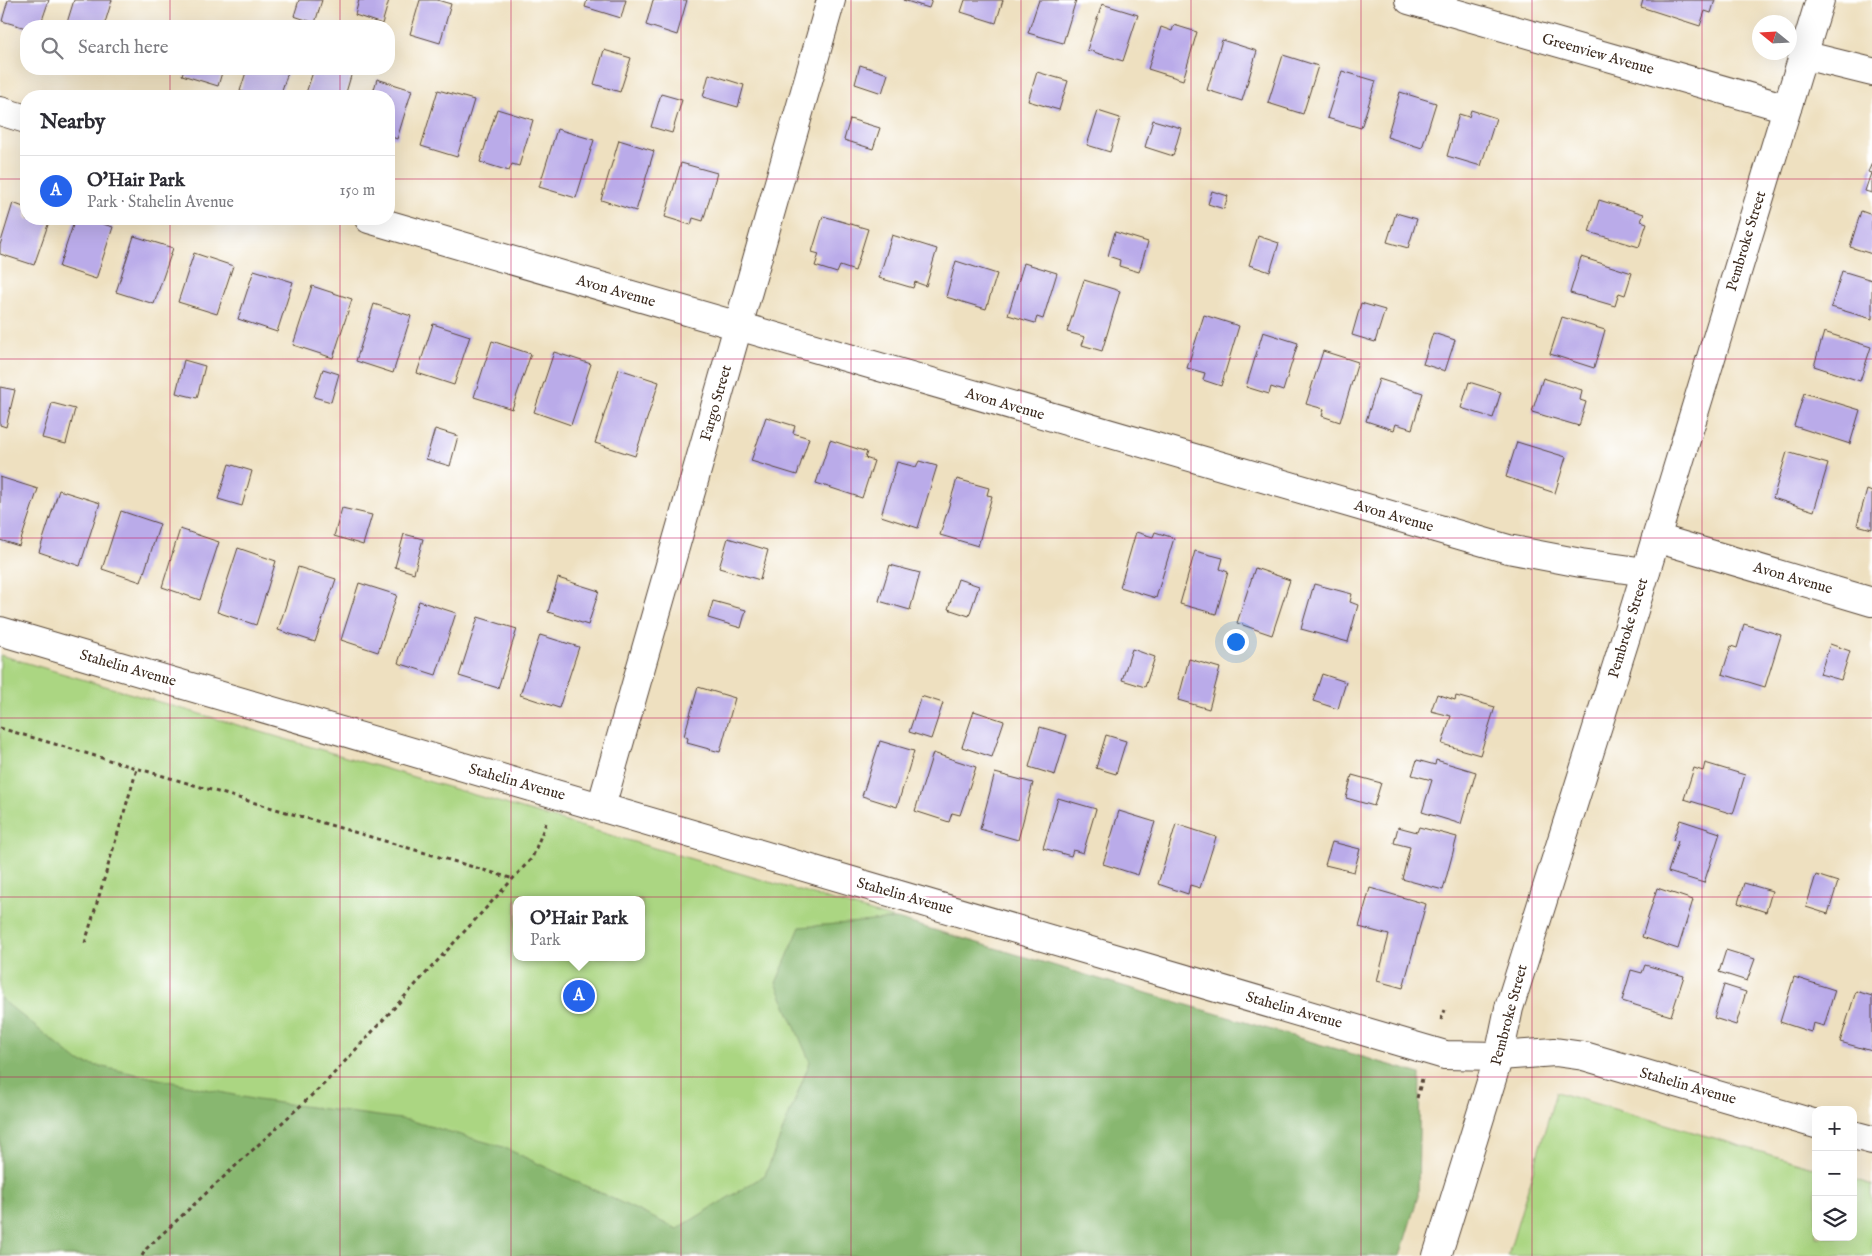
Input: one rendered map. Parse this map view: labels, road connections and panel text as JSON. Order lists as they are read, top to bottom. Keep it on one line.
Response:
{"streets":{"street":["Greenview Avenue","Pembroke Street","Avon Avenue","Fargo Street","Stahelin Avenue"]},"crossings":[["Greenview Avenue","Pembroke Street"],["Pembroke Street","Avon Avenue"],["Pembroke Street","Stahelin Avenue"],["Avon Avenue","Fargo Street"],["Fargo Street","Stahelin Avenue"]],"north":"left","page":{"search":"Search here","heading":"Nearby","list":[{"mark":"A","name":"O'Hair Park","note":"Park · Stahelin Avenue","value":"150 m"}],"popup":["O'Hair Park","Park"],"pins":"A","map_buttons":["+","−"]}}
